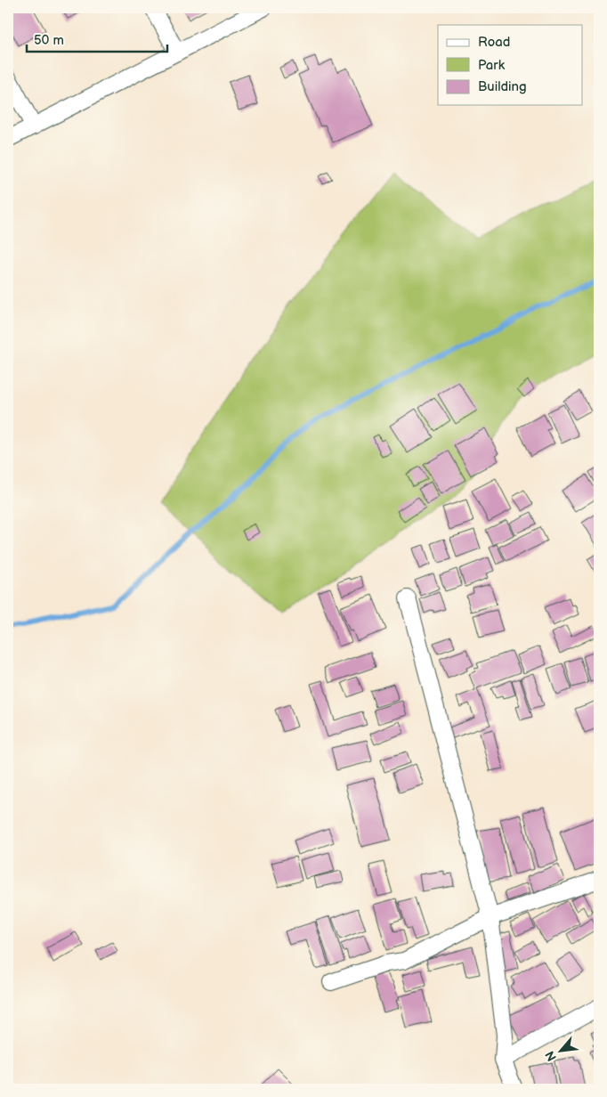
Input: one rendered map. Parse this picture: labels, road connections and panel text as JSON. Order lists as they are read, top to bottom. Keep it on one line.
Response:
{"legend":["Road","Park","Building"],"scale_bar":"50 m","north":"bottom left"}
